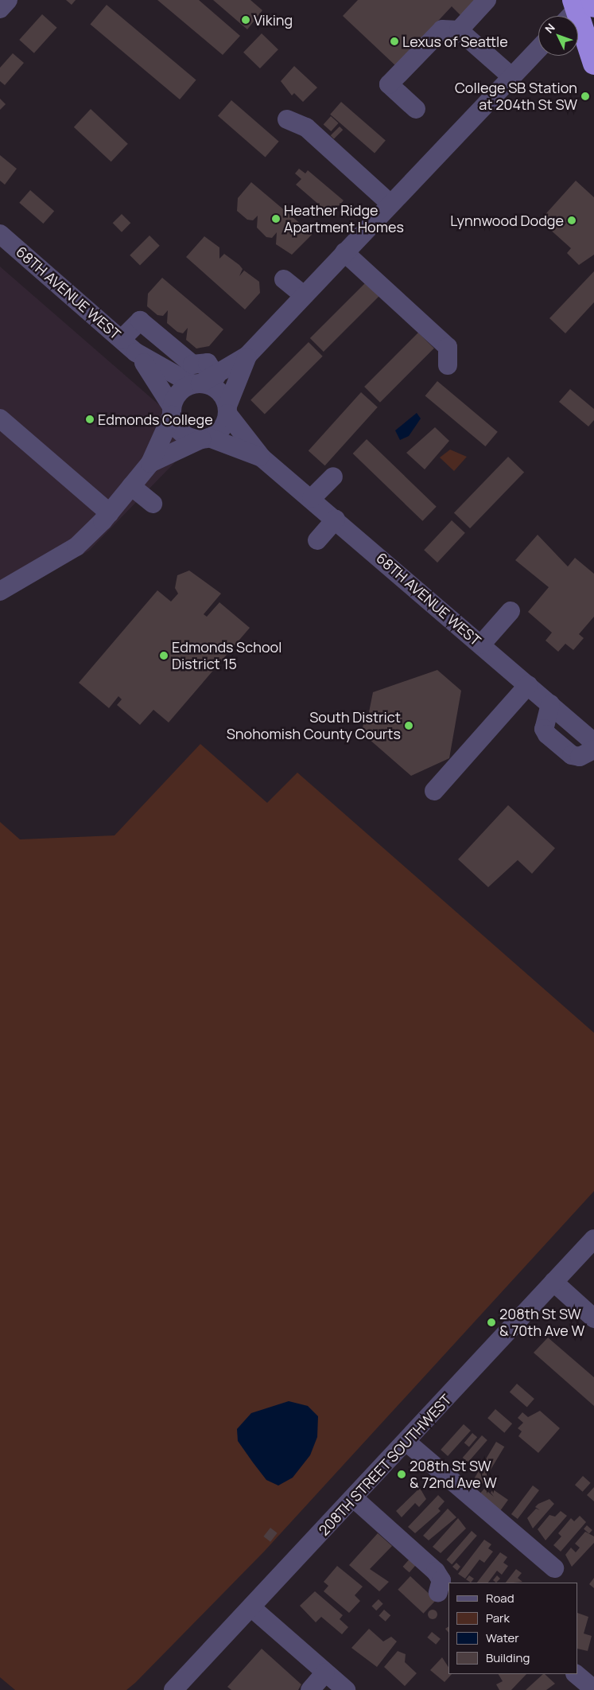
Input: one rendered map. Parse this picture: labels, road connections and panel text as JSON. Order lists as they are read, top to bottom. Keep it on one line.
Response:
{"streets":{"street":["68TH AVENUE WEST","208TH STREET SOUTHWEST"]},"places":["Viking","Lexus of Seattle","College SB Station at 204th St SW","Heather Ridge Apartment Homes","Lynnwood Dodge","Edmonds College","Edmonds School District 15","South District Snohomish County Courts","208th St SW & 70th Ave W","208th St SW & 72nd Ave W"],"legend":["Road","Park","Water","Building"],"north":"top left"}
